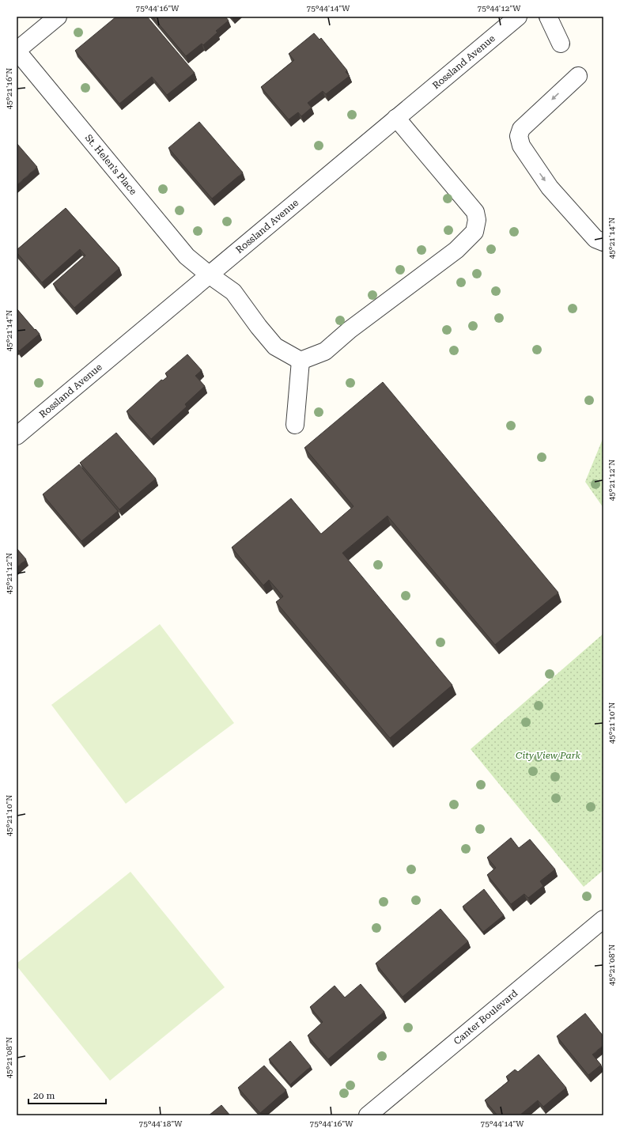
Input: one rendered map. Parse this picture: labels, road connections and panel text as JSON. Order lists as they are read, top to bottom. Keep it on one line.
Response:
{"streets":{"street":["Rossland Avenue","St. Helen's Place","Canter Boulevard"]},"crossings":[["Rossland Avenue","St. Helen's Place"]],"parks":["City View Park"],"scale_bar":"20 m","coordinates":["75°44'16\"W","75°44'14\"W","75°44'12\"W","45°21'16\"N","45°21'14\"N","45°21'12\"N","45°21'10\"N","45°21'08\"N","75°44'18\"W"]}
